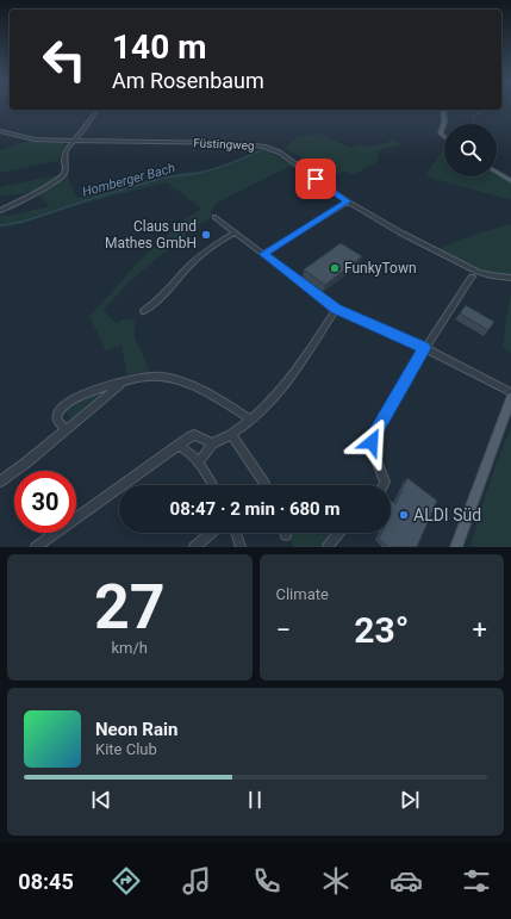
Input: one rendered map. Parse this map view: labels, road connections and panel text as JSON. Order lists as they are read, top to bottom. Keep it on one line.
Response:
{"streets":{"street":["Füstingweg"]},"water":["Homberger Bach"],"places":["Claus und Mathes GmbH","FunkyTown","ALDI Süd"],"page":{"turn":["140 m","Am Rosenbaum"],"limit":"30","trip":"08:47 · 2 min · 680 m","tile":[["27","km/h"],"Climate"],"heat":["−","23°","+"],"song":["Neon Rain","Kite Club"],"tabs":"08:45"}}
